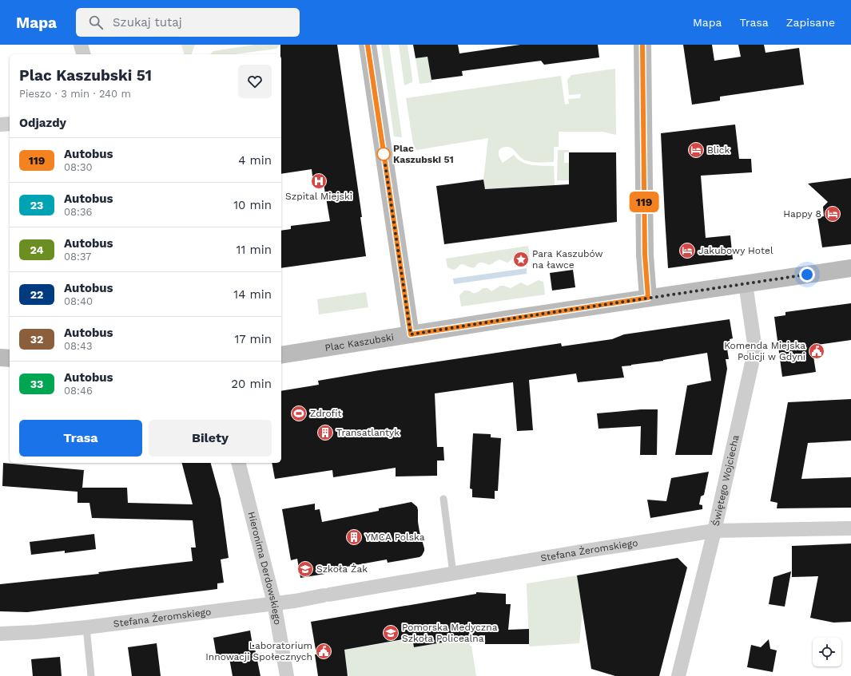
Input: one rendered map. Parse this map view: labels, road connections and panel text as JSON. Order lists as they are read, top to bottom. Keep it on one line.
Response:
{"streets":{"street":["Plac Kaszubski","Świętego Wojciecha","Stefana Żeromskiego","Hieronima Derdowskiego"]},"crossings":[["Plac Kaszubski","Świętego Wojciecha"],["Świętego Wojciecha","Stefana Żeromskiego"],["Stefana Żeromskiego","Hieronima Derdowskiego"]],"places":{"hotel":["Blick","Happy 8","Jakubowy Hotel"],"other":["Plac Kaszubski 51"],"hospital":["Szpital Miejski"],"place":["Para Kaszubów na ławce"],"public building":["Komenda Miejska Policji w Gdyni","Laboratorium Innowacji Społecznych"],"sports":["Zdrofit"],"building":["Transatlantyk","YMCA Polska"],"school or university":["Szkoła Żak","Pomorska Medyczna Szkoła Policealna"]},"lines":["bus line 119"],"page":{"header":"Mapa","search":"Szukaj tutaj","nav":["Mapa","Trasa","Zapisane"],"on_map":"119","heading":[["Plac Kaszubski 51","Pieszo · 3 min · 240 m"],"Odjazdy"],"list":[{"mark":"119","name":"Autobus","note":"08:30","value":"4 min"},{"mark":"23","name":"Autobus","note":"08:36","value":"10 min"},{"mark":"24","name":"Autobus","note":"08:37","value":"11 min"},{"mark":"22","name":"Autobus","note":"08:40","value":"14 min"},{"mark":"32","name":"Autobus","note":"08:43","value":"17 min"},{"mark":"33","name":"Autobus","note":"08:46","value":"20 min"}],"buttons":["Trasa","Bilety"]}}
